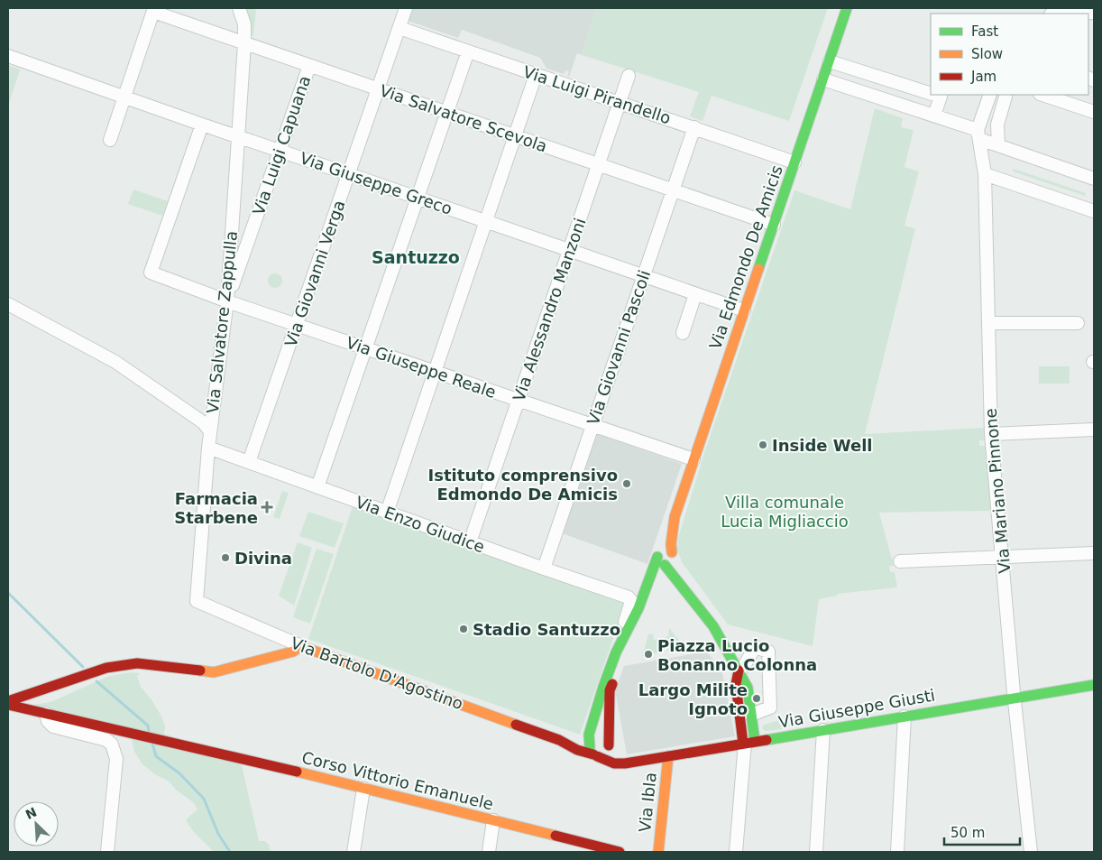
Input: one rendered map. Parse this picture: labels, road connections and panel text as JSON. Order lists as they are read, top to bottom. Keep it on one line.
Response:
{"streets":{"main road":["Via Edmondo De Amicis","Via Bartolo D'Agostino","Via Giuseppe Giusti","Corso Vittorio Emanuele","Via Ibla"],"street":["Via Luigi Pirandello","Via Salvatore Scevola","Via Luigi Capuana","Via Giuseppe Greco","Via Giovanni Verga","Via Alessandro Manzoni","Via Salvatore Zappulla","Via Giovanni Pascoli","Via Giuseppe Reale","Via Mariano Pinnone","Via Enzo Giudice"]},"crossings":[["Via Luigi Pirandello","Via Edmondo De Amicis"],["Via Luigi Pirandello","Via Giovanni Verga"],["Via Luigi Pirandello","Via Alessandro Manzoni"],["Via Luigi Pirandello","Via Giovanni Pascoli"],["Via Salvatore Scevola","Via Luigi Capuana"],["Via Salvatore Scevola","Via Edmondo De Amicis"],["Via Salvatore Scevola","Via Giovanni Verga"],["Via Salvatore Scevola","Via Alessandro Manzoni"],["Via Salvatore Scevola","Via Salvatore Zappulla"],["Via Salvatore Scevola","Via Giovanni Pascoli"],["Via Luigi Capuana","Via Giuseppe Greco"],["Via Luigi Capuana","Via Salvatore Zappulla"],["Via Luigi Capuana","Via Giuseppe Reale"],["Via Giuseppe Greco","Via Edmondo De Amicis"],["Via Giuseppe Greco","Via Giovanni Verga"],["Via Giuseppe Greco","Via Alessandro Manzoni"],["Via Giuseppe Greco","Via Salvatore Zappulla"],["Via Giuseppe Greco","Via Giovanni Pascoli"],["Via Giuseppe Greco","Via Giuseppe Reale"],["Via Edmondo De Amicis","Via Giuseppe Reale"],["Via Giovanni Verga","Via Giuseppe Reale"],["Via Giovanni Verga","Via Enzo Giudice"],["Via Alessandro Manzoni","Via Giuseppe Reale"],["Via Alessandro Manzoni","Via Enzo Giudice"],["Via Salvatore Zappulla","Via Giuseppe Reale"],["Via Salvatore Zappulla","Via Enzo Giudice"],["Via Salvatore Zappulla","Via Bartolo D'Agostino"],["Via Giovanni Pascoli","Via Giuseppe Reale"],["Via Giovanni Pascoli","Via Enzo Giudice"],["Via Mariano Pinnone","Via Giuseppe Giusti"],["Via Giuseppe Giusti","Via Ibla"]],"districts":["Santuzzo"],"parks":["Villa comunale Lucia Migliaccio"],"places":{"other":["Inside Well","Istituto comprensivo Edmondo De Amicis","Divina","Stadio Santuzzo","Piazza Lucio Bonanno Colonna","Largo Milite Ignoto"],"health":["Farmacia Starbene"]},"legend":["Fast","Slow","Jam"],"scale_bar":"50 m","north":"top left"}
